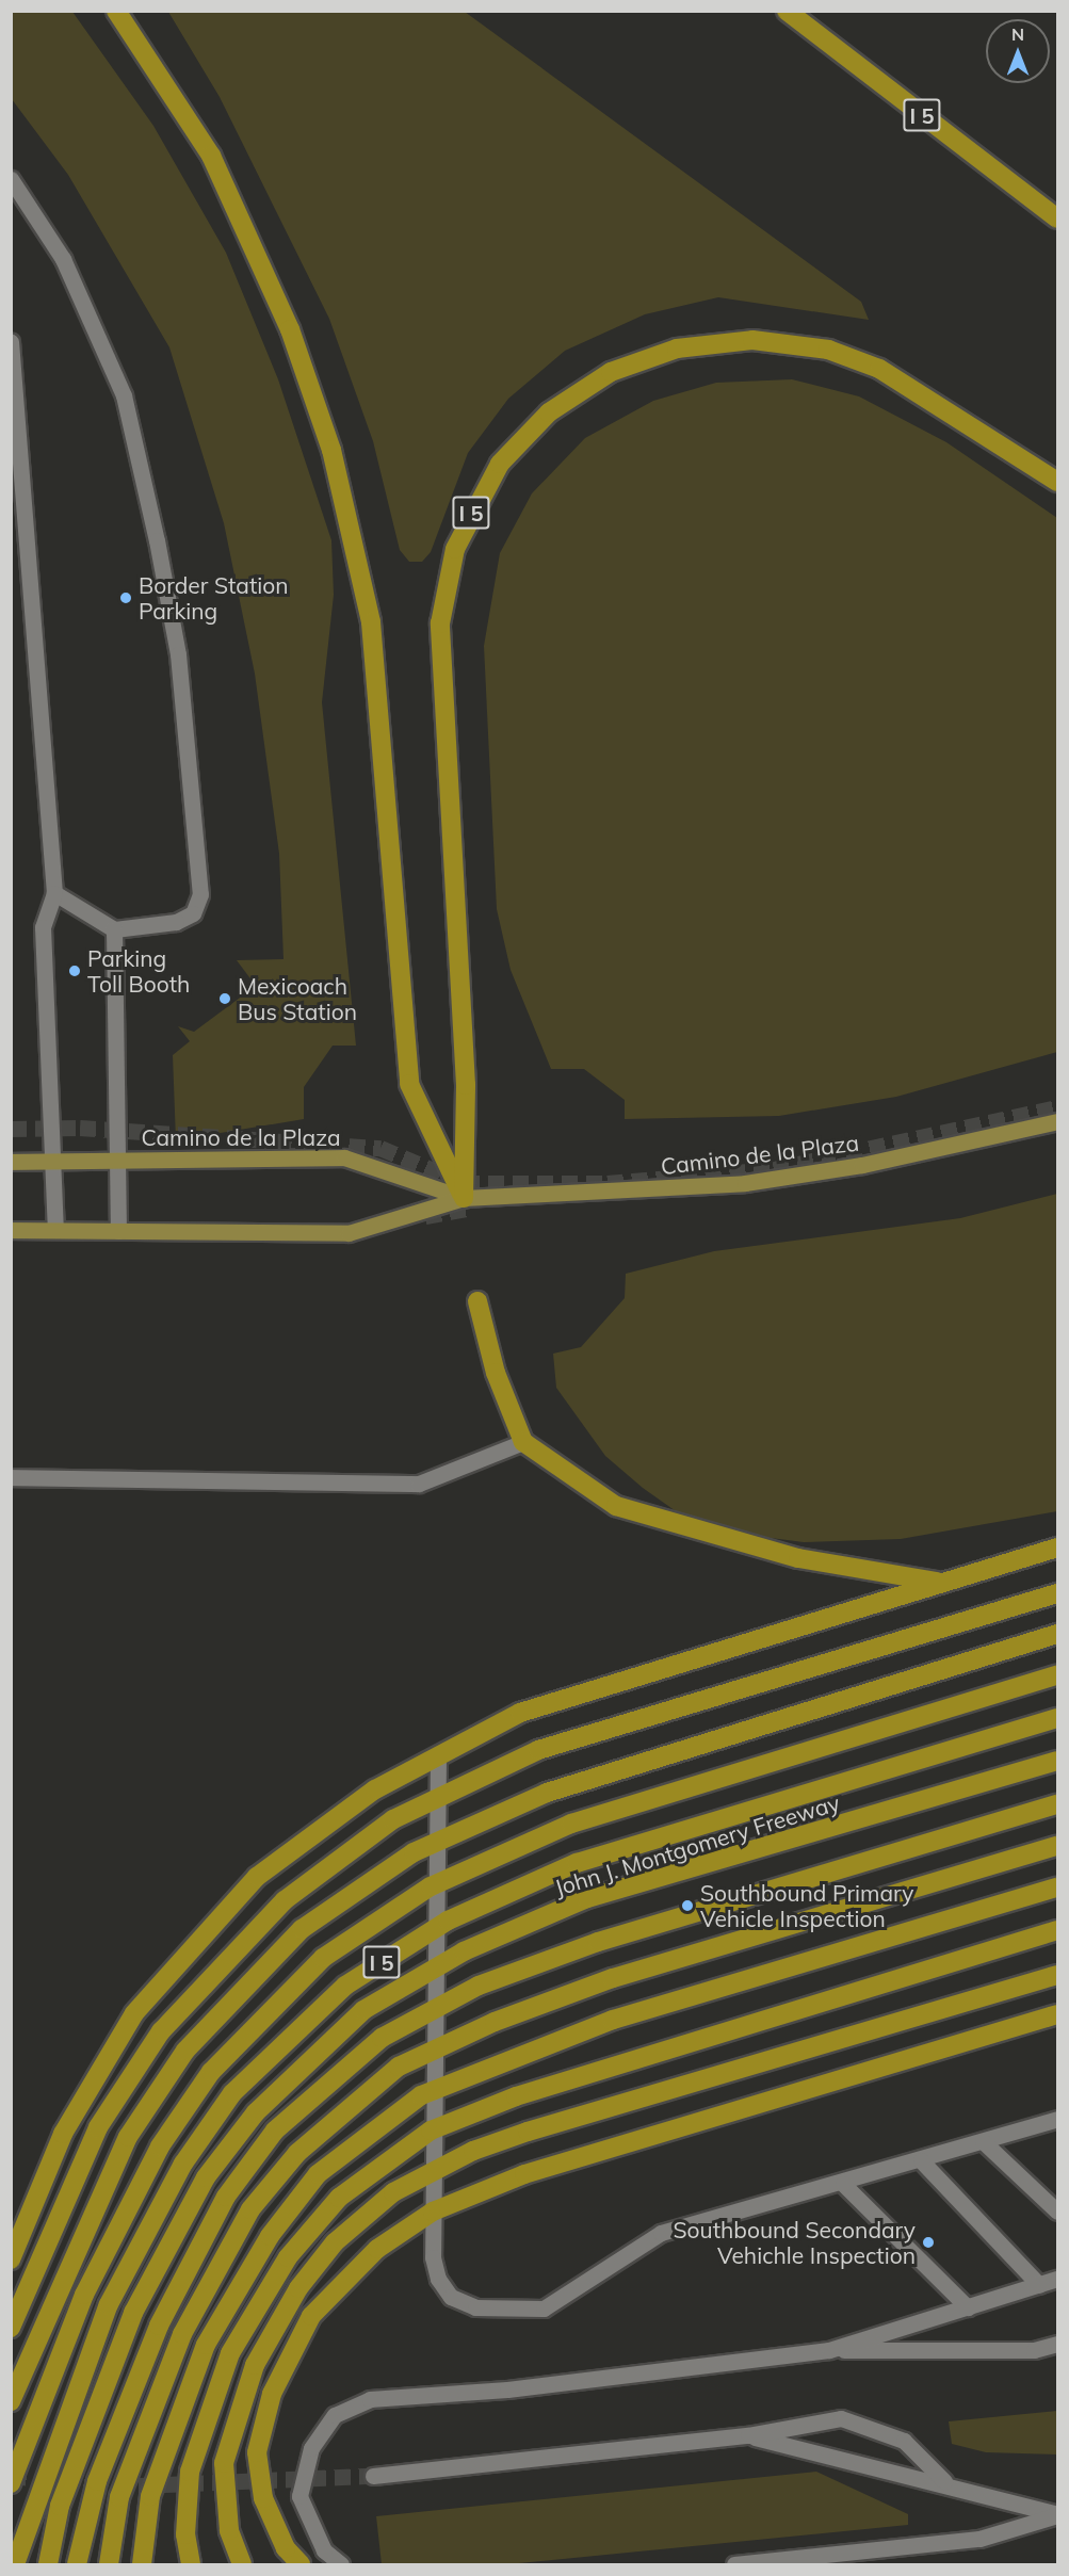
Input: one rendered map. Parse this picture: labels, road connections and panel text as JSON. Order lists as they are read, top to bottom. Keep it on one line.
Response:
{"streets":{"highway":["I 5","John J. Montgomery Freeway"],"main road":["Camino de la Plaza"]},"crossings":[["I 5","Camino de la Plaza"]],"places":["Border Station Parking","Parking Toll Booth","Mexicoach Bus Station","Southbound Primary Vehicle Inspection","Southbound Secondary Vehichle Inspection"],"north":"top"}
